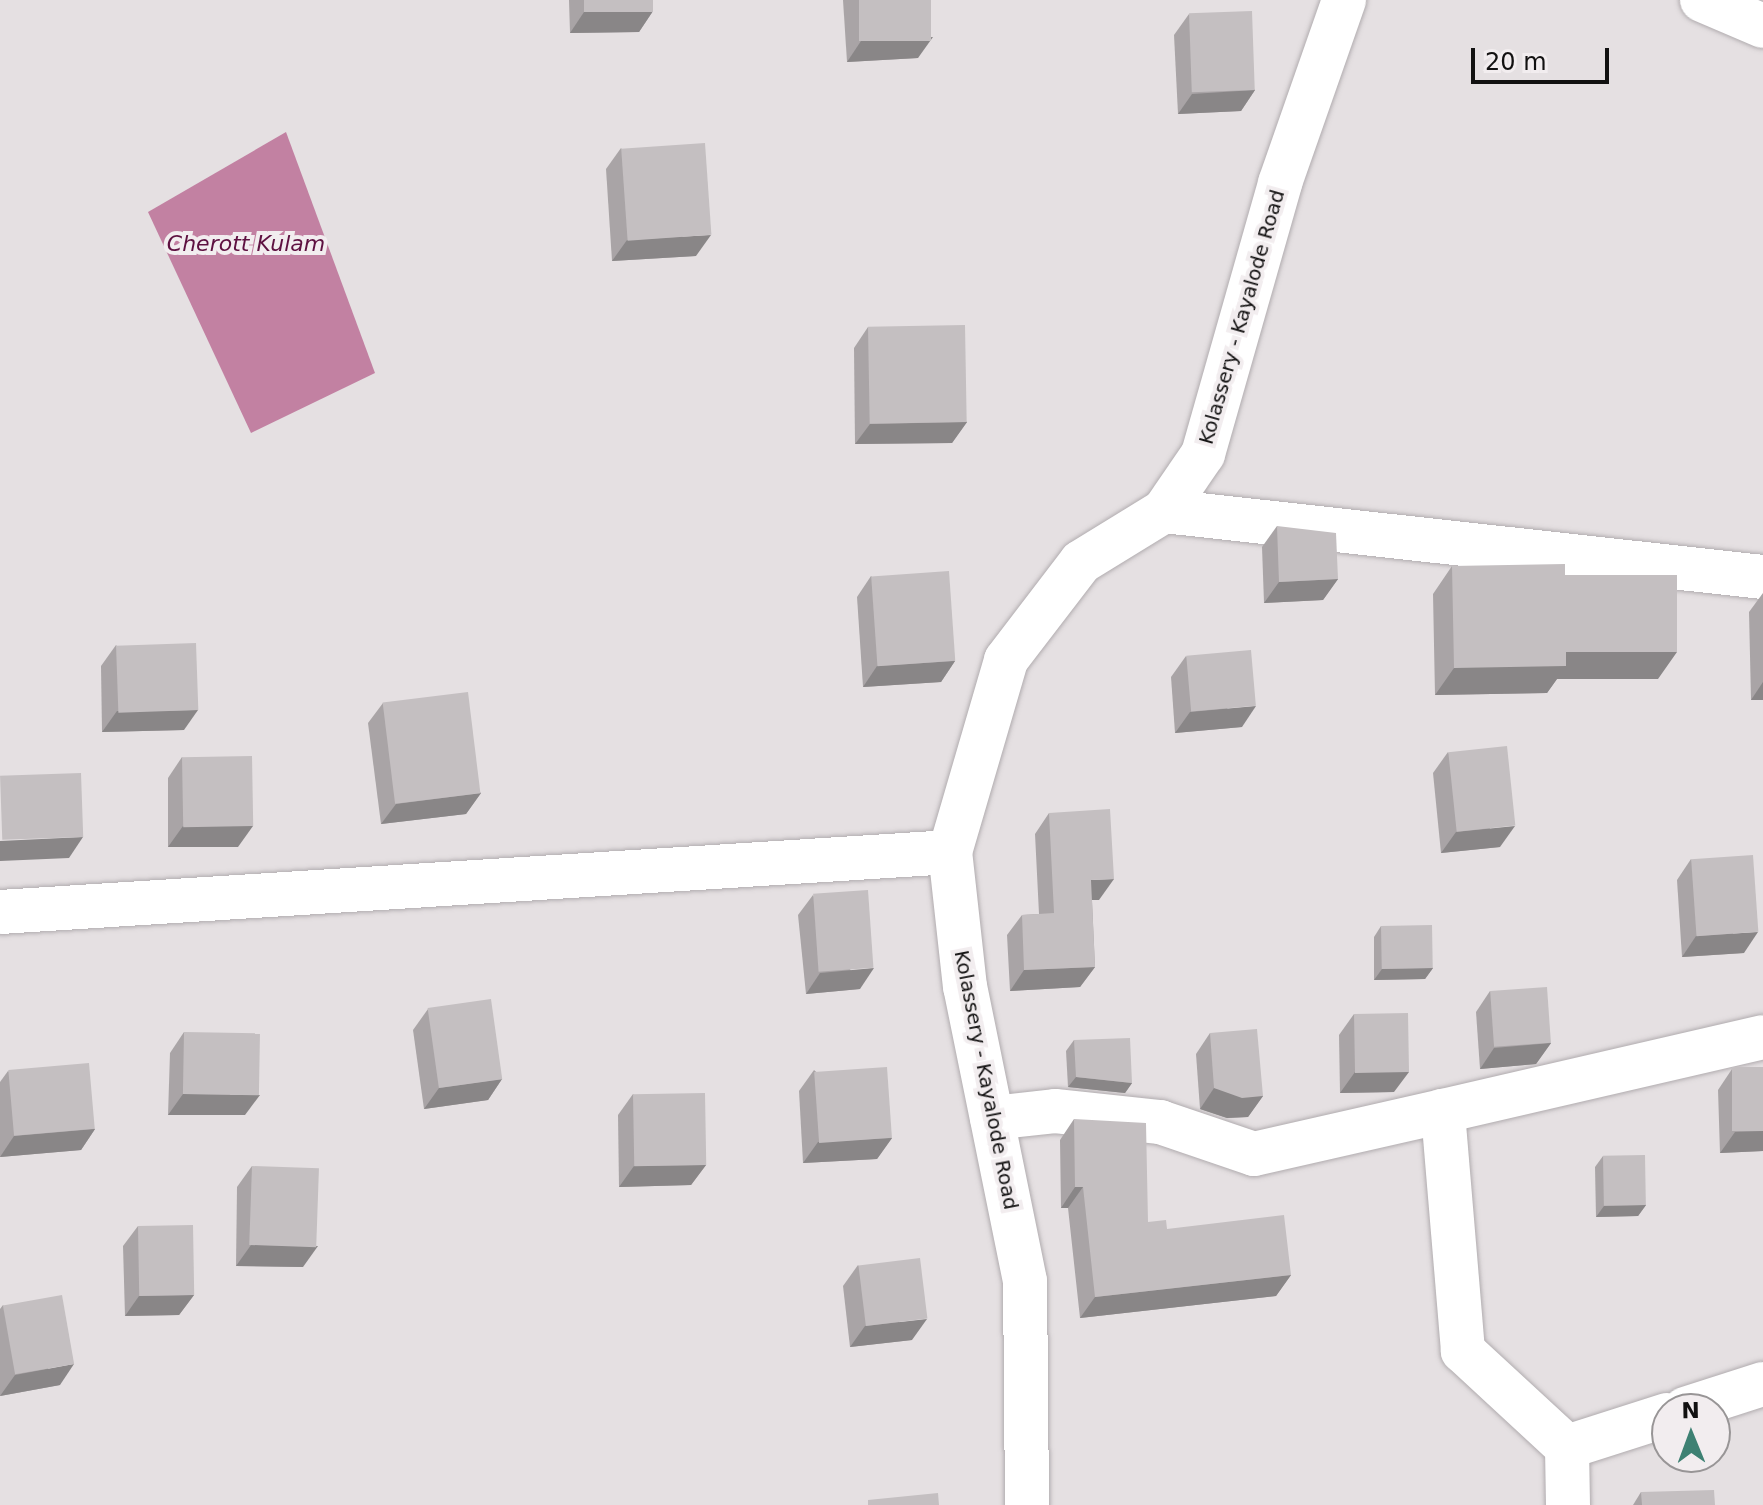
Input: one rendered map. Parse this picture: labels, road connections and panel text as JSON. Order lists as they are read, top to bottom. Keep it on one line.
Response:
{"streets":{"street":["Kolassery - Kayalode Road"]},"water":["Cherott Kulam"],"scale_bar":"20 m","north":"top"}
